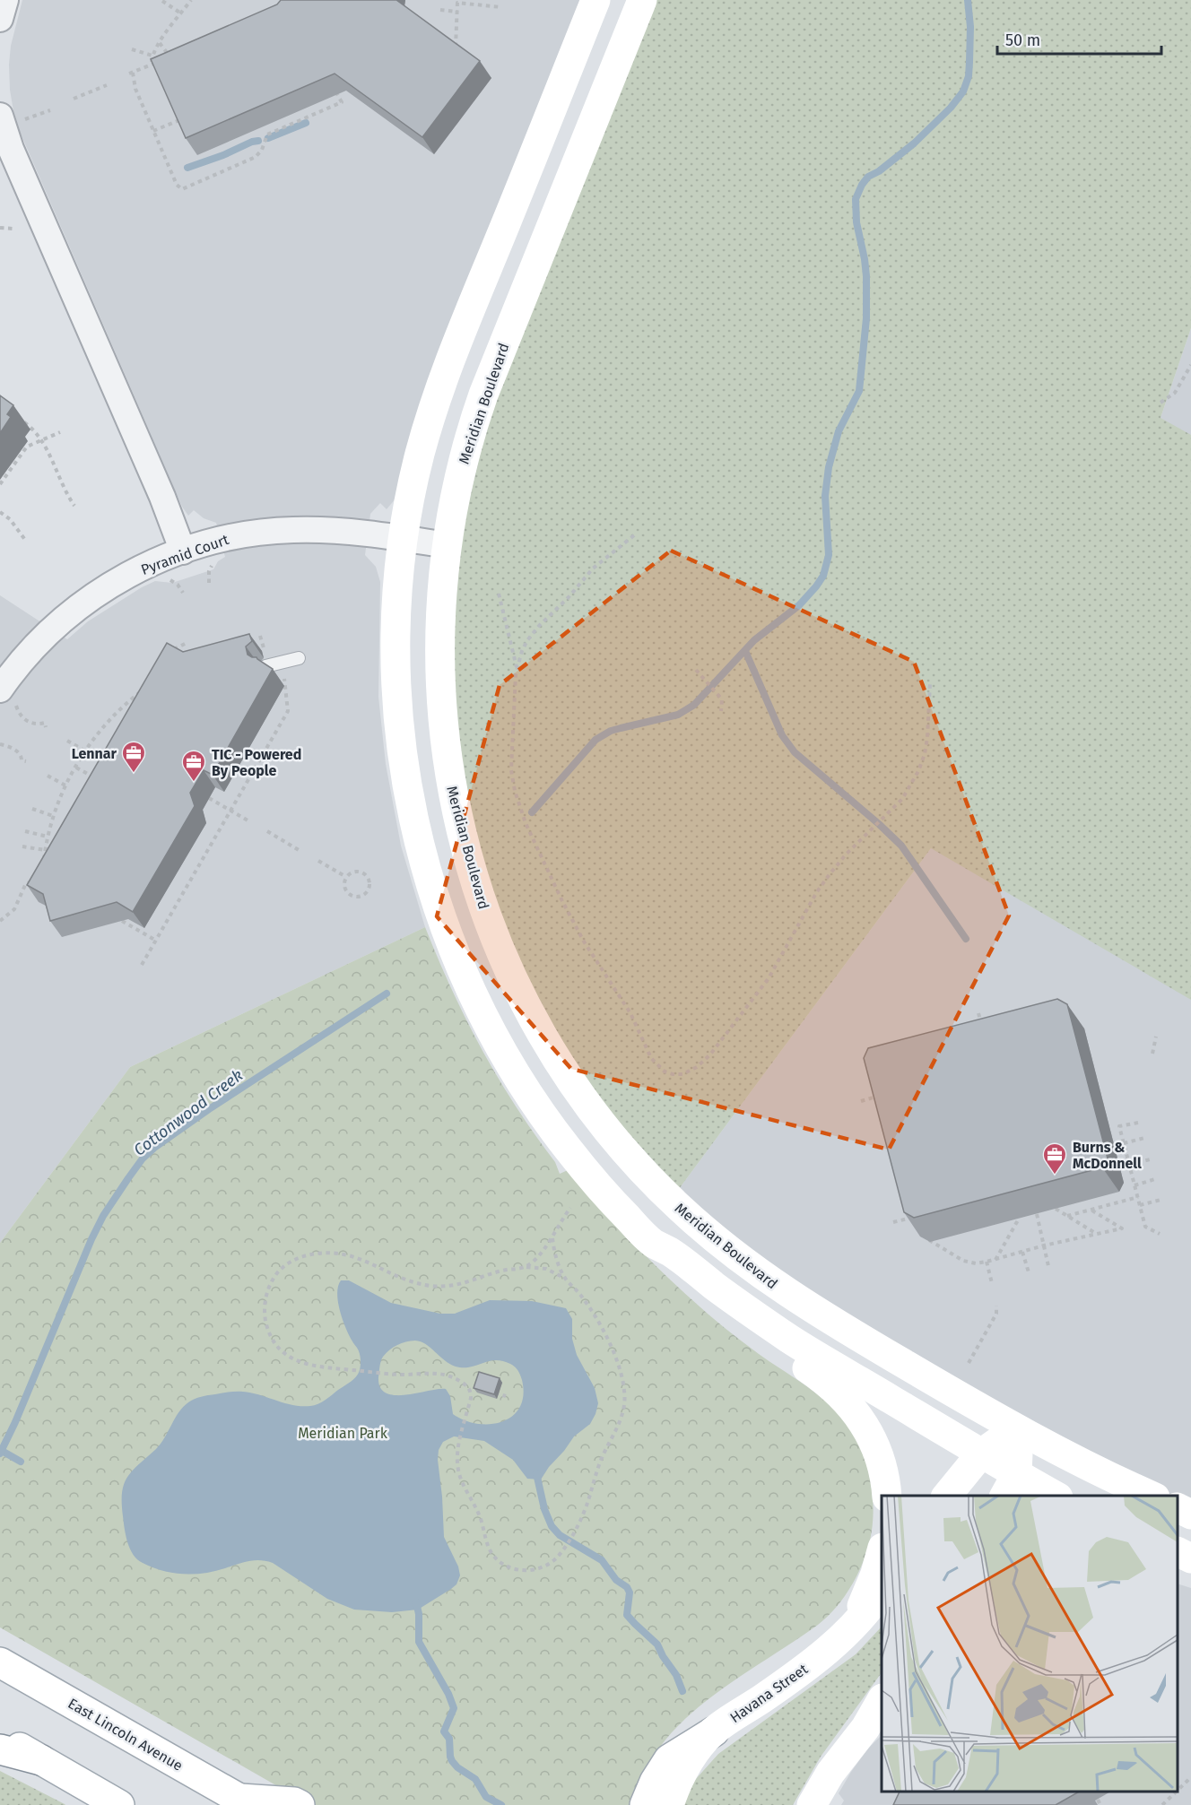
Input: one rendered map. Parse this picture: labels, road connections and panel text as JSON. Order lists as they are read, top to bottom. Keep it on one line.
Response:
{"streets":{"main road":["Meridian Boulevard","Havana Street","East Lincoln Avenue"],"street":["Pyramid Court"]},"crossings":[["Meridian Boulevard","Pyramid Court"]],"water":["Cottonwood Creek"],"parks":["Meridian Park"],"places":{"office":["Lennar","TIC - Powered By People","Burns & McDonnell"]},"scale_bar":"50 m"}
